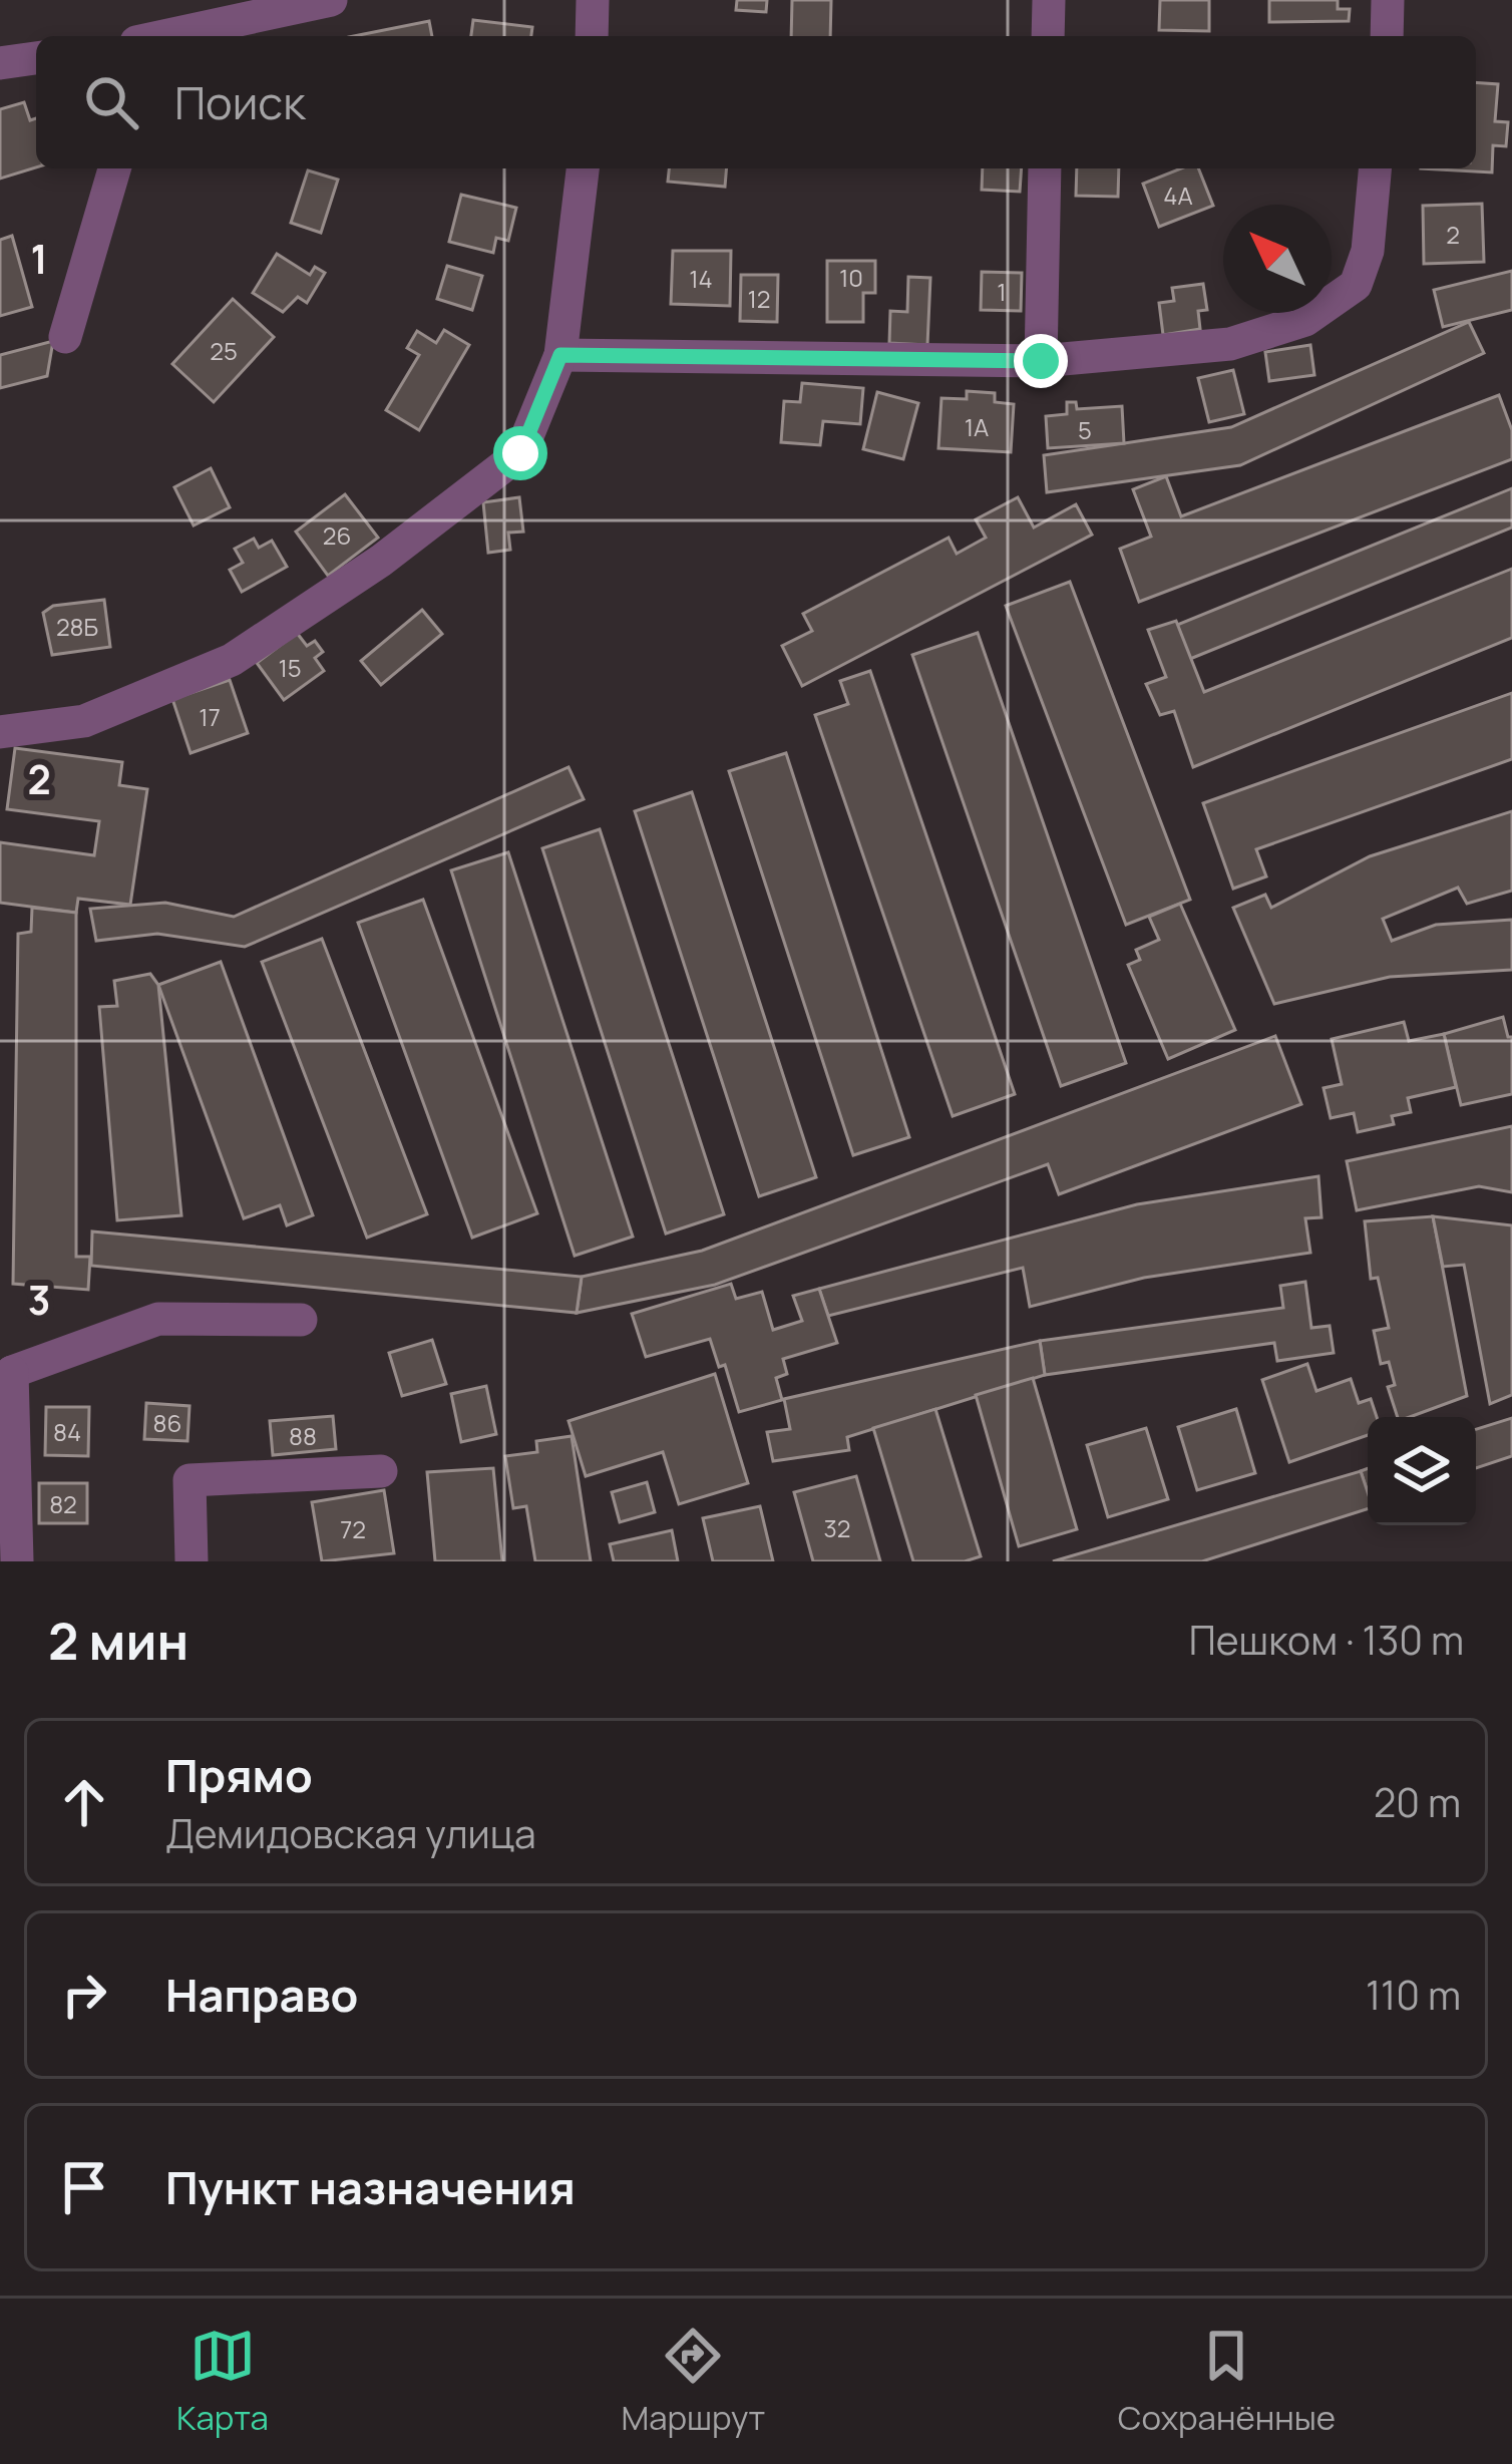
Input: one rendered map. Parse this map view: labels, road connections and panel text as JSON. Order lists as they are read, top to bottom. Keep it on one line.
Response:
{"house_numbers":["4А","2","10","14","1","12","25","1А","5","26","28Б","15","17","86","84","88","82","32","72"],"north":"top left","page":{"search":"Поиск","heading":["2 мин","Пешком · 130 m"],"list":[["Прямо","Демидовская улица","20 m"],["Направо","110 m"],"Пункт назначения"],"nav":["Карта","Маршрут","Сохранённые"]},"grid":{"rows":["1","2","3"]}}
